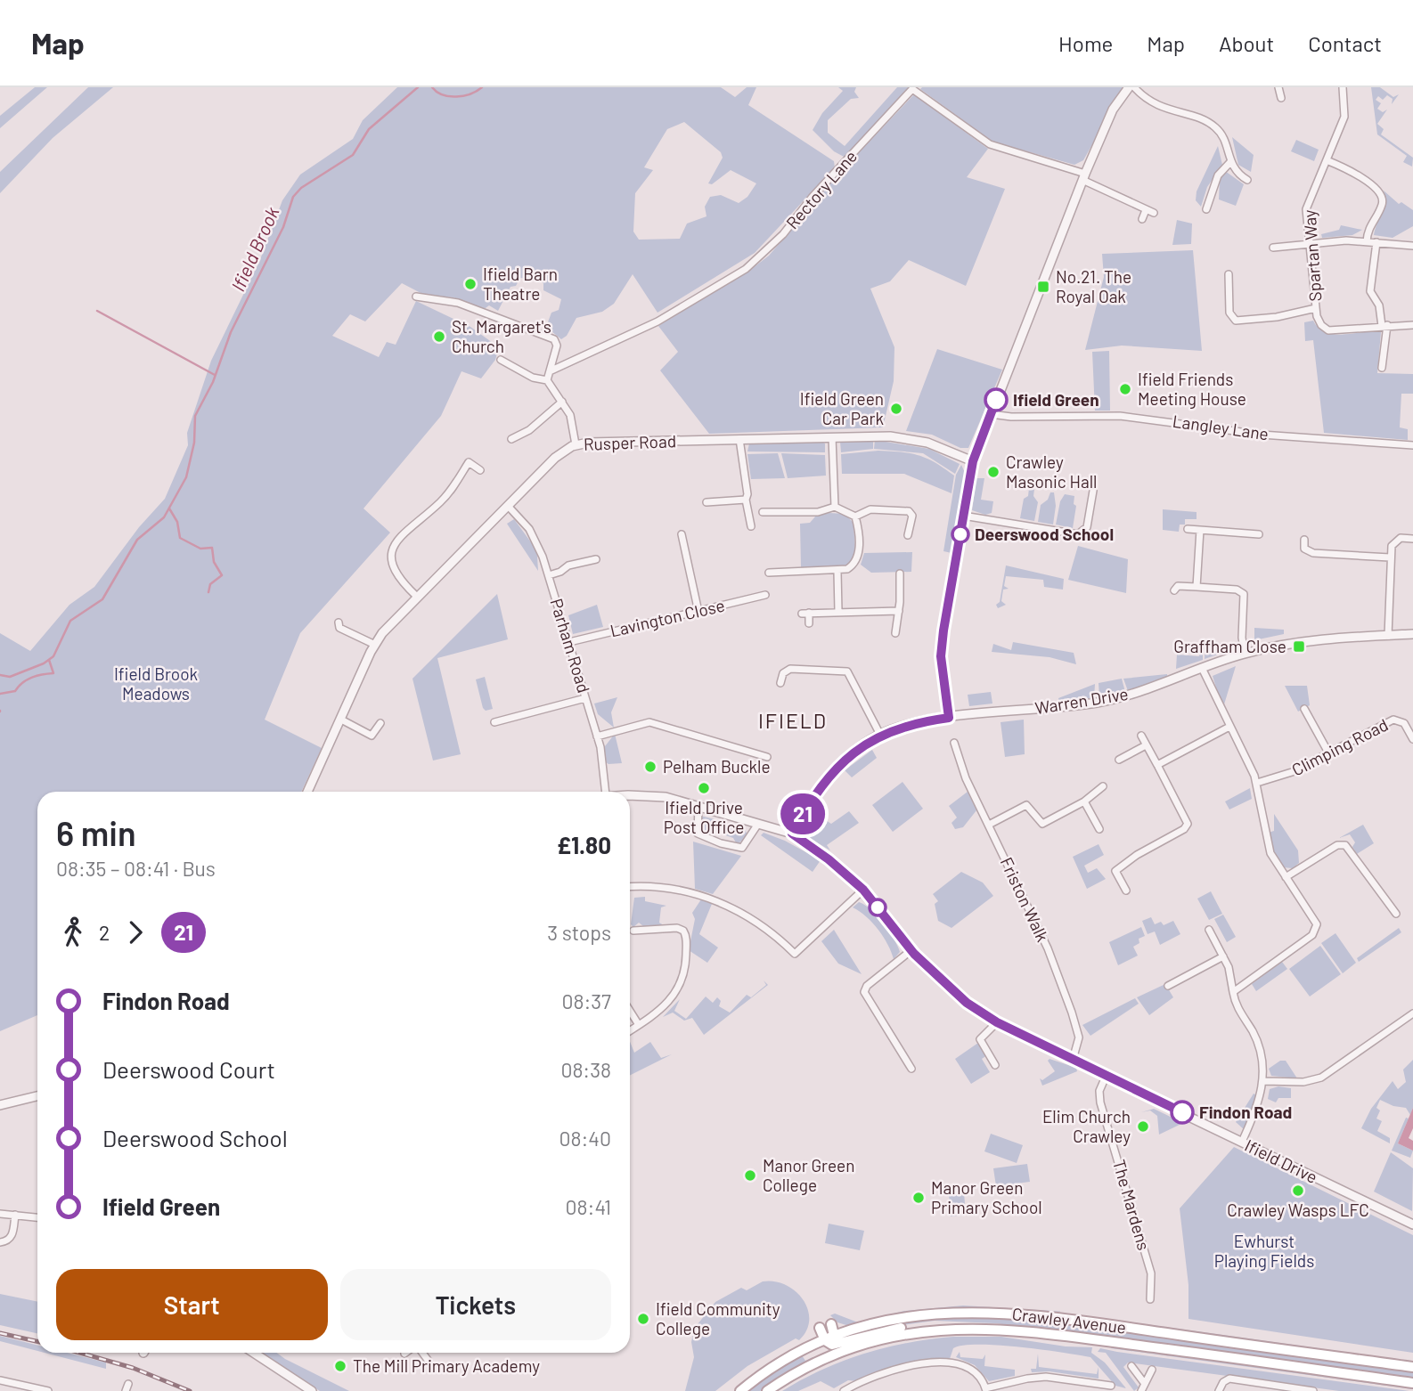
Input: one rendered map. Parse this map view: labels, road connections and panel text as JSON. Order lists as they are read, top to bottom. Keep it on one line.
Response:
{"streets":{"main road":["Crawley Avenue"],"street":["Rectory Lane","Spartan Way","Langley Lane","Rusper Road","Lavington Close","Parham Road","Warren Drive","Climping Road","Friston Walk","Ifield Drive","The Mardens"]},"crossings":[["Rusper Road","Parham Road"],["Lavington Close","Parham Road"],["Warren Drive","Ifield Drive"],["Friston Walk","Ifield Drive"],["Ifield Drive","The Mardens"]],"districts":["IFIELD"],"water":["Ifield Brook"],"parks":["Ifield Brook Meadows","Ewhurst Playing Fields"],"places":{"other":["Ifield Barn Theatre","St. Margaret's Church","Ifield Friends Meeting House","Ifield Green","Ifield Green Car Park","Crawley Masonic Hall","Deerswood School","Pelham Buckle","Ifield Drive Post Office","Findon Road","Elim Church Crawley","Manor Green College","Crawley Wasps LFC","Manor Green Primary School","Ifield Community College","The Mill Primary Academy"],"transit":["No.21. The Royal Oak","Graffham Close"]},"lines":["bus line 21"],"page":{"header":"Map","nav":["Home","Map","About","Contact"],"on_map":"21","heading":["6 min","08:35 – 08:41 · Bus","£1.80"],"legs":["2","21","3 stops"],"list":[{"name":"Findon Road","value":"08:37"},{"name":"Deerswood Court","value":"08:38"},{"name":"Deerswood School","value":"08:40"},{"name":"Ifield Green","value":"08:41"}],"buttons":["Start","Tickets"]}}
